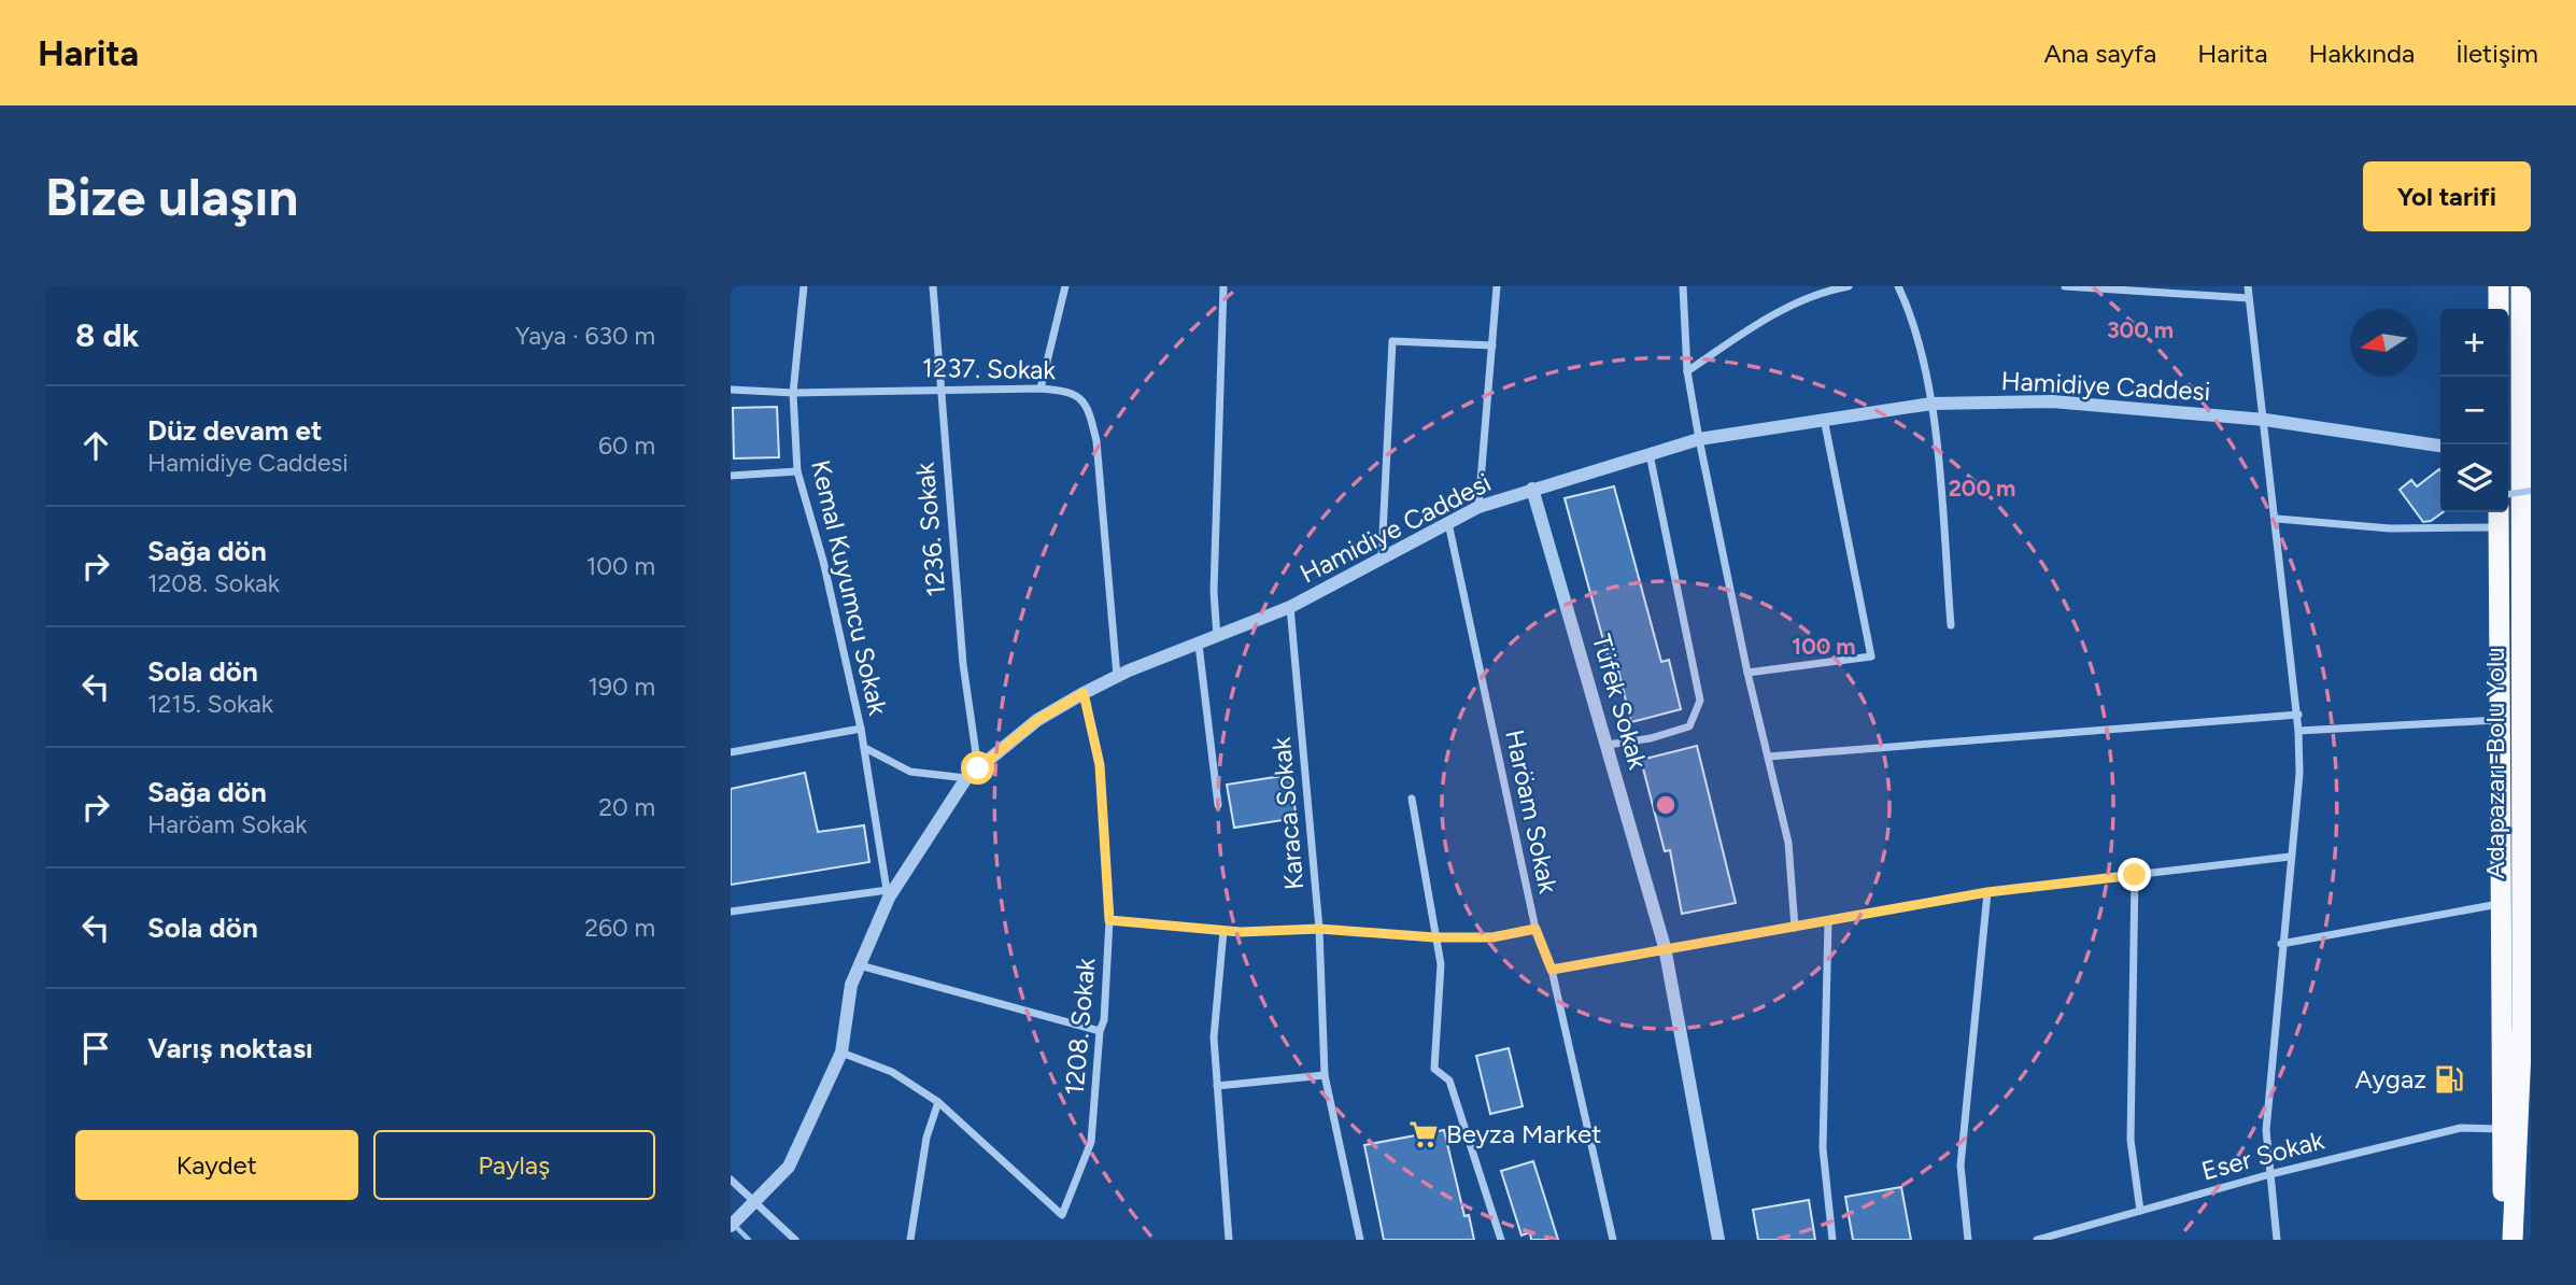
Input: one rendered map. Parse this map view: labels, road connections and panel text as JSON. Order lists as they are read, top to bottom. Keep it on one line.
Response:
{"streets":{"highway":["Adapazarı-Bolu Yolu"],"street":["1237. Sokak","Hamidiye Caddesi","1236. Sokak","Kemal Kuyumcu Sokak","Tüfek Sokak","Haröam Sokak","Karaca Sokak","1208. Sokak","Eser Sokak"]},"crossings":[["1237. Sokak","Hamidiye Caddesi"],["1237. Sokak","1236. Sokak"],["1237. Sokak","Kemal Kuyumcu Sokak"],["Hamidiye Caddesi","1236. Sokak"],["Hamidiye Caddesi","Kemal Kuyumcu Sokak"],["Hamidiye Caddesi","Tüfek Sokak"],["Hamidiye Caddesi","Haröam Sokak"],["Hamidiye Caddesi","Karaca Sokak"],["Hamidiye Caddesi","1208. Sokak"]],"places":{"fuel station":["Aygaz"],"supermarket":["Beyza Market"]},"north":"left","page":{"header":"Harita","nav":["Ana sayfa","Harita","Hakkında","İletişim"],"buttons":["Yol tarifi",["Kaydet","Paylaş"]],"title":"Bize ulaşın","heading":["8 dk","Yaya · 630 m"],"map_buttons":["+","−"],"list":[["Düz devam et","Hamidiye Caddesi","60 m"],["Sağa dön","1208. Sokak","100 m"],["Sola dön","1215. Sokak","190 m"],["Sağa dön","Haröam Sokak","20 m"],["Sola dön","260 m"],"Varış noktası"]},"rings":["300 m","200 m","100 m"]}
